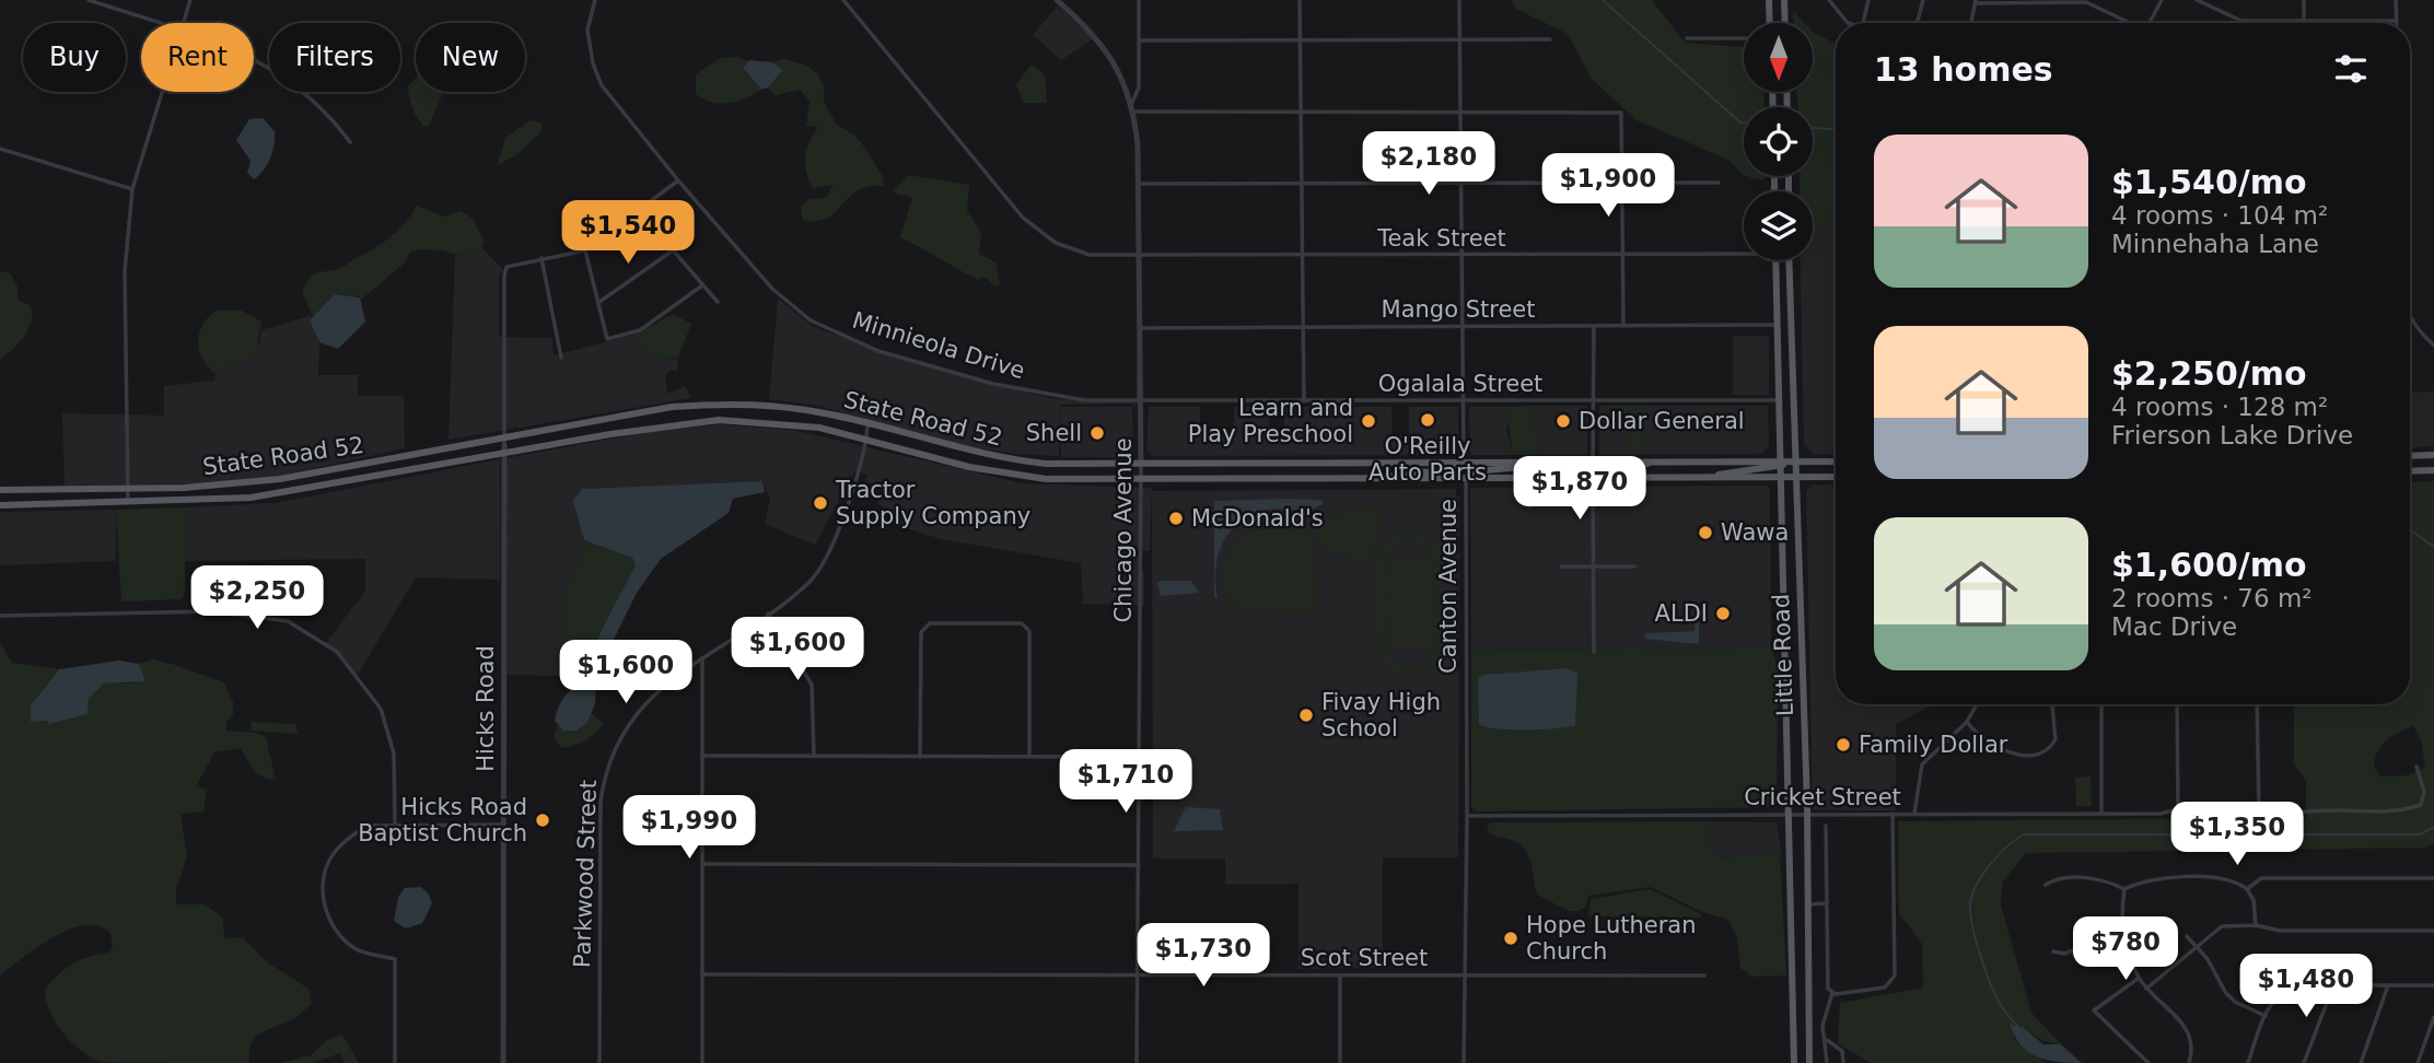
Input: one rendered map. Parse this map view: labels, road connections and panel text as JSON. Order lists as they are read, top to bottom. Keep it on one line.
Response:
{"streets":{"main road":["State Road 52","Little Road"],"street":["Teak Street","Mango Street","Minnieola Drive","Ogalala Street","Chicago Avenue","Canton Avenue","Hicks Road","Cricket Street","Parkwood Street","Scot Street"]},"crossings":[["Teak Street","Chicago Avenue"],["Mango Street","Chicago Avenue"],["Mango Street","Little Road"],["Minnieola Drive","Ogalala Street"],["Minnieola Drive","Chicago Avenue"],["Ogalala Street","Chicago Avenue"],["Ogalala Street","Little Road"],["State Road 52","Chicago Avenue"],["State Road 52","Canton Avenue"],["State Road 52","Little Road"],["State Road 52","Hicks Road"],["State Road 52","Parkwood Street"],["Chicago Avenue","Scot Street"],["Canton Avenue","Cricket Street"],["Canton Avenue","Scot Street"],["Little Road","Cricket Street"]],"places":["O'Reilly Auto Parts","Learn and Play Preschool","Dollar General","Shell","Tractor Supply Company","McDonald's","Wawa","ALDI","Fivay High School","Family Dollar","Hicks Road Baptist Church","Hope Lutheran Church"],"north":"bottom","page":{"chip":["Buy","Rent","Filters","New"],"heading":"13 homes","list":[{"name":"$1,540/mo","note":"4 rooms · 104 m² · Minnehaha Lane"},{"name":"$2,250/mo","note":"4 rooms · 128 m² · Frierson Lake Drive"},{"name":"$1,600/mo","note":"2 rooms · 76 m² · Mac Drive"}],"price":["$2,180","$1,900","$1,540","$1,870","$2,250","$1,600","$1,600","$1,710","$1,990","$1,350","$780","$1,730","$1,480"]}}
